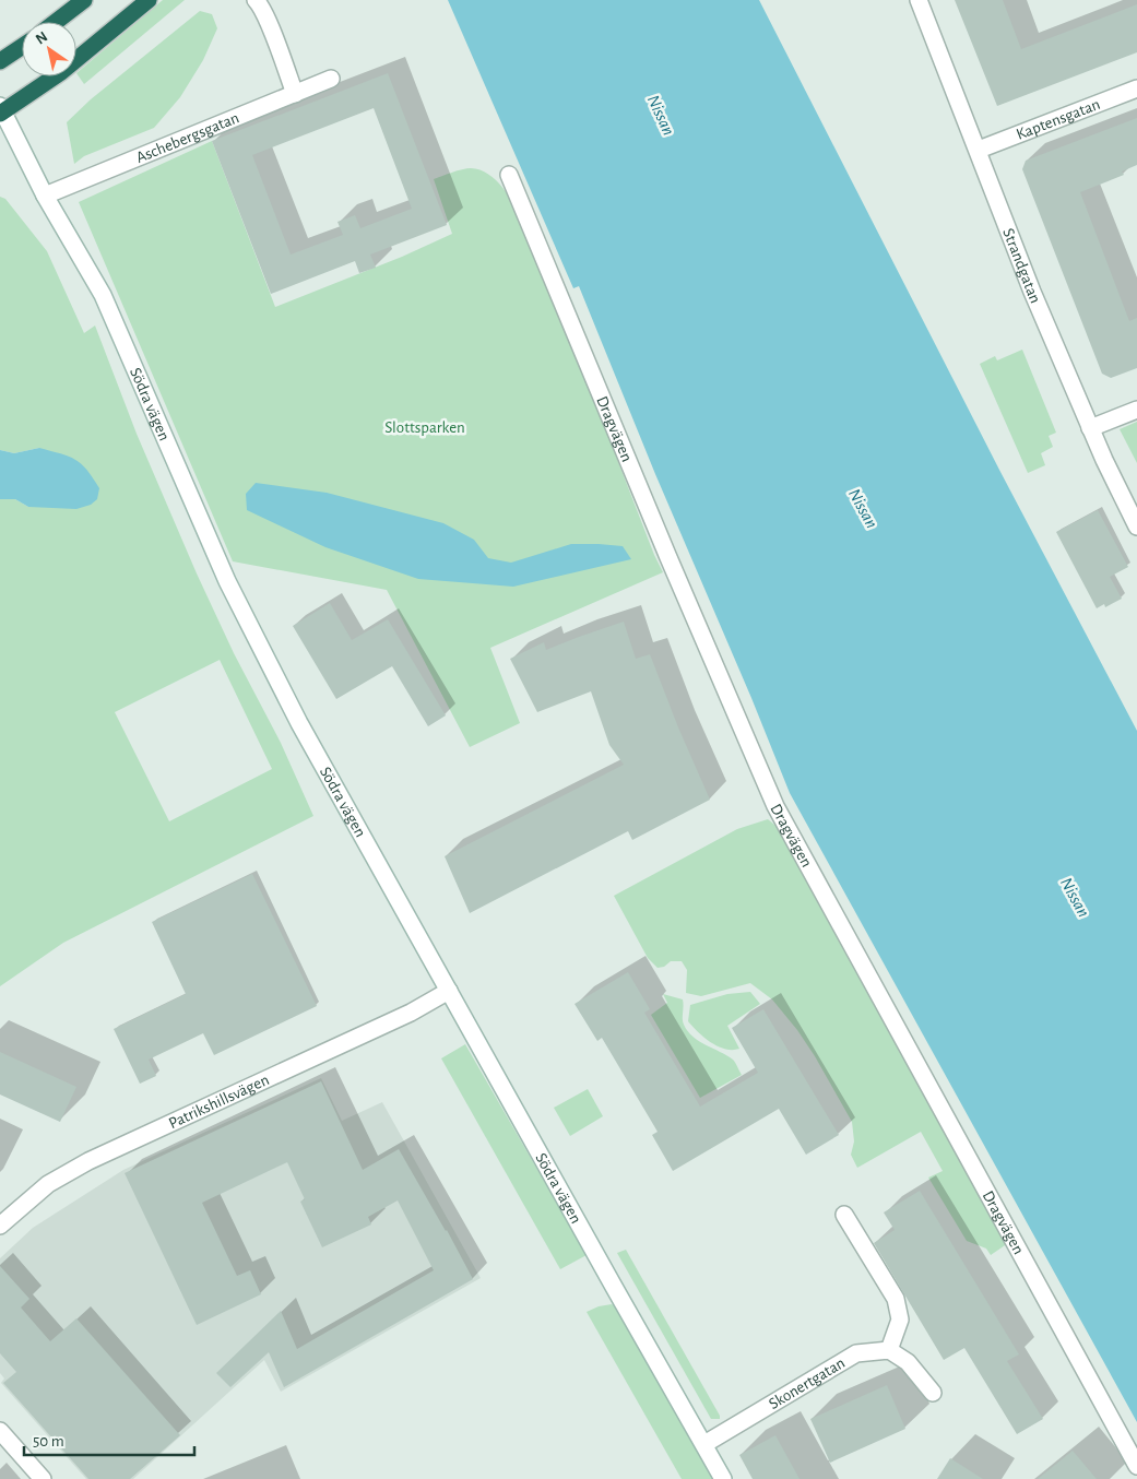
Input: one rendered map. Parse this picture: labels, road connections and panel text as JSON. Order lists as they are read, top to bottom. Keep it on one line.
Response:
{"streets":{"street":["Kaptensgatan","Aschebergsgatan","Strandgatan","Södra vägen","Dragvägen","Patrikshillsvägen","Skonertgatan"]},"crossings":[["Kaptensgatan","Strandgatan"],["Aschebergsgatan","Södra vägen"],["Södra vägen","Patrikshillsvägen"],["Södra vägen","Skonertgatan"]],"water":["Nissan"],"parks":["Slottsparken"],"scale_bar":"50 m","north":"top left"}
